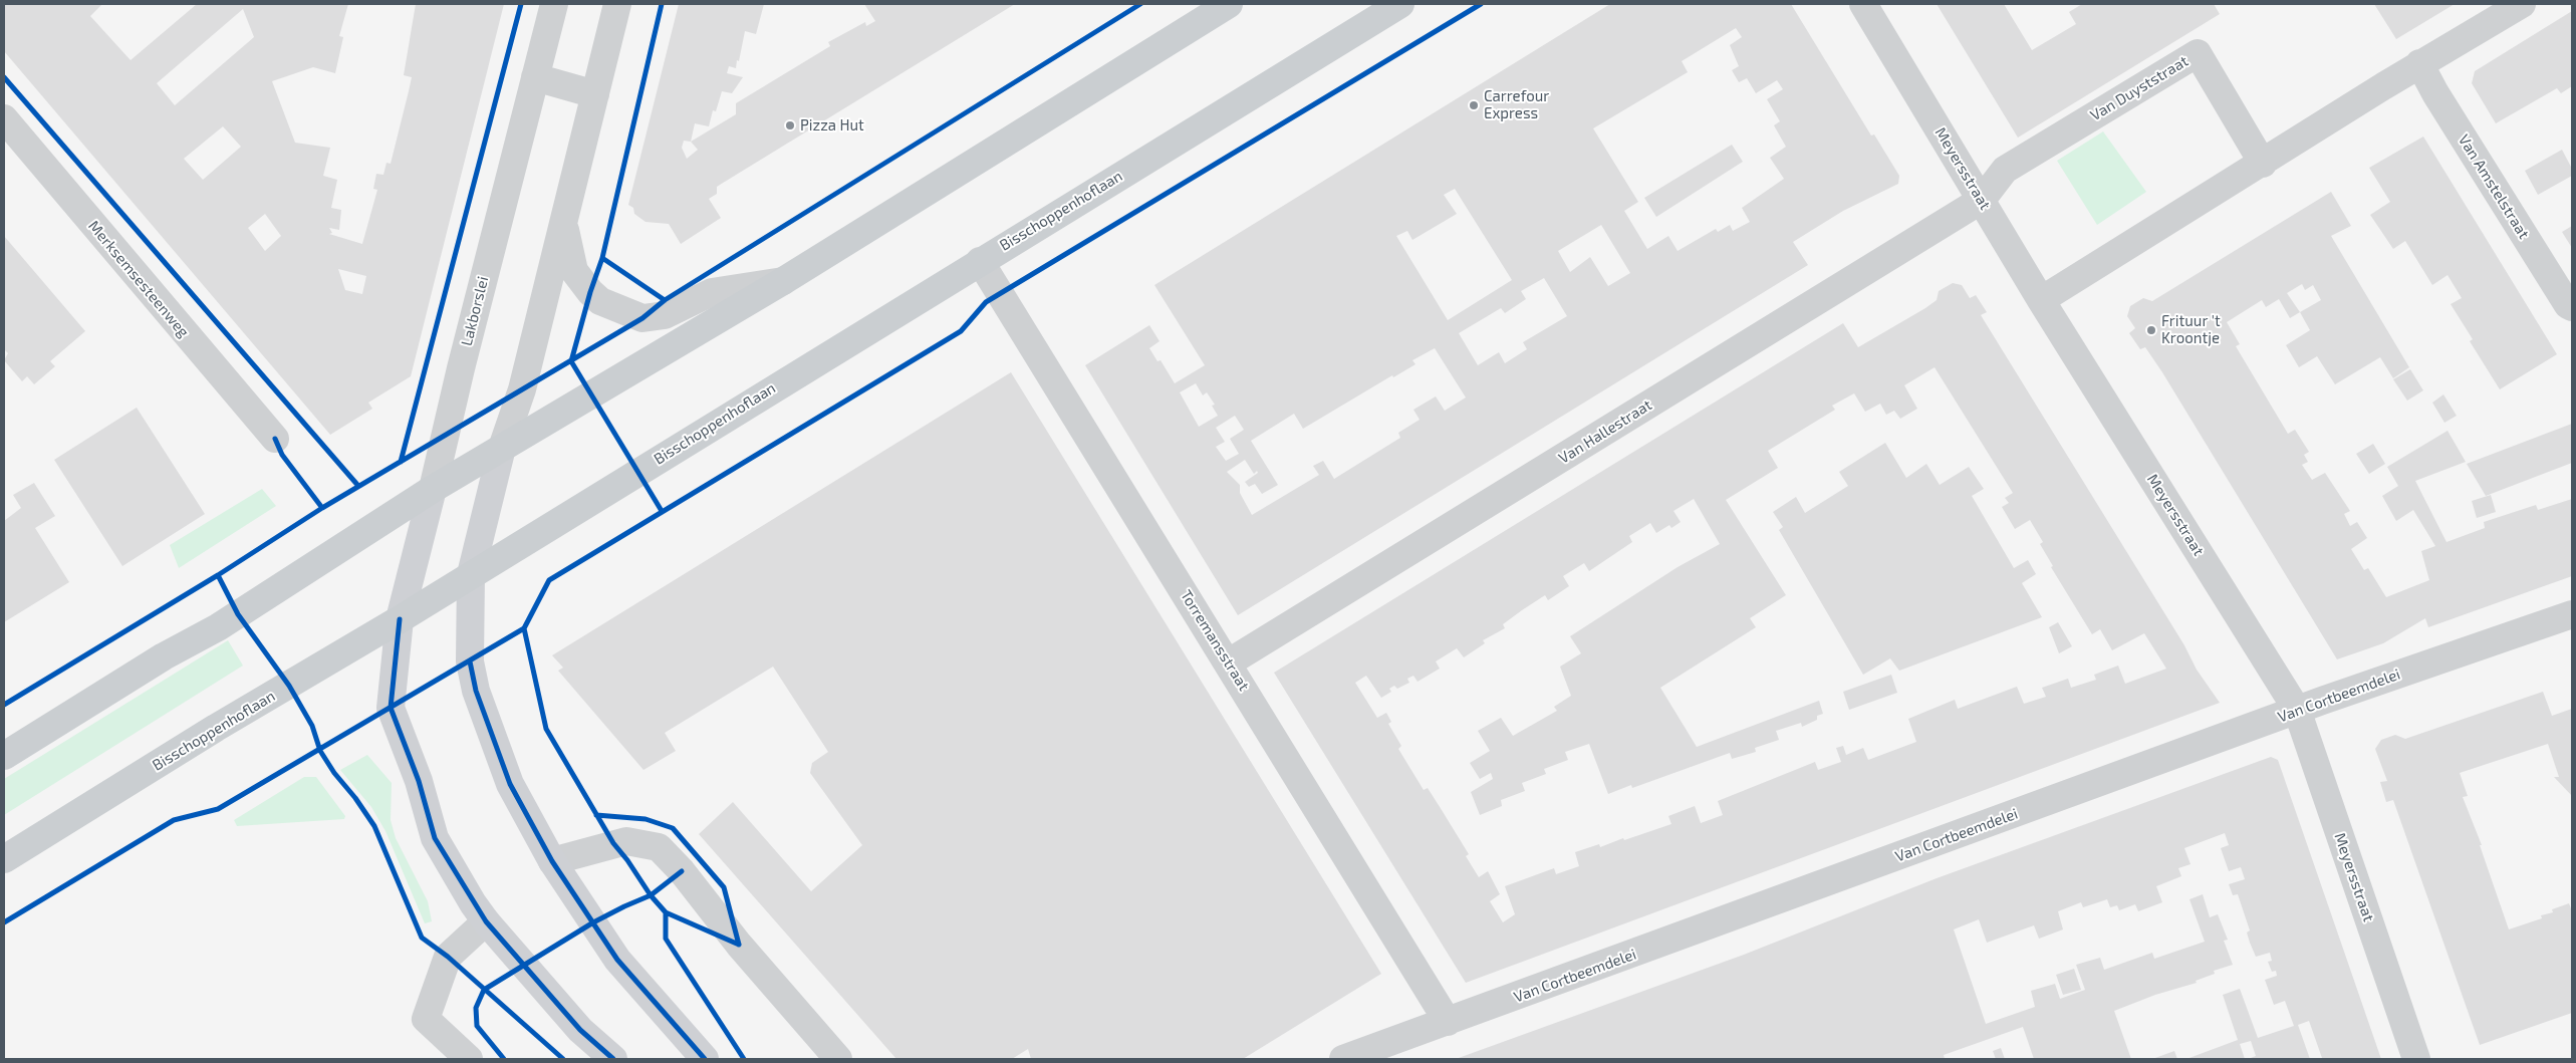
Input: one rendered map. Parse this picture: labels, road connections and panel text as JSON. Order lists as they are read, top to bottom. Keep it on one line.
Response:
{"streets":{"main road":["Bisschoppenhoflaan","Lakborslei"],"street":["Van Duyststraat","Meyersstraat","Van Amstelstraat","Merksemsesteenweg","Van Hallestraat","Torremansstraat","Van Cortbeemdelei"]},"crossings":[["Van Duyststraat","Meyersstraat"],["Van Duyststraat","Van Hallestraat"],["Meyersstraat","Van Hallestraat"],["Meyersstraat","Van Cortbeemdelei"],["Bisschoppenhoflaan","Lakborslei"],["Bisschoppenhoflaan","Torremansstraat"],["Van Hallestraat","Torremansstraat"],["Torremansstraat","Van Cortbeemdelei"]],"places":["Carrefour Express","Pizza Hut","Frituur 't Kroontje"]}
